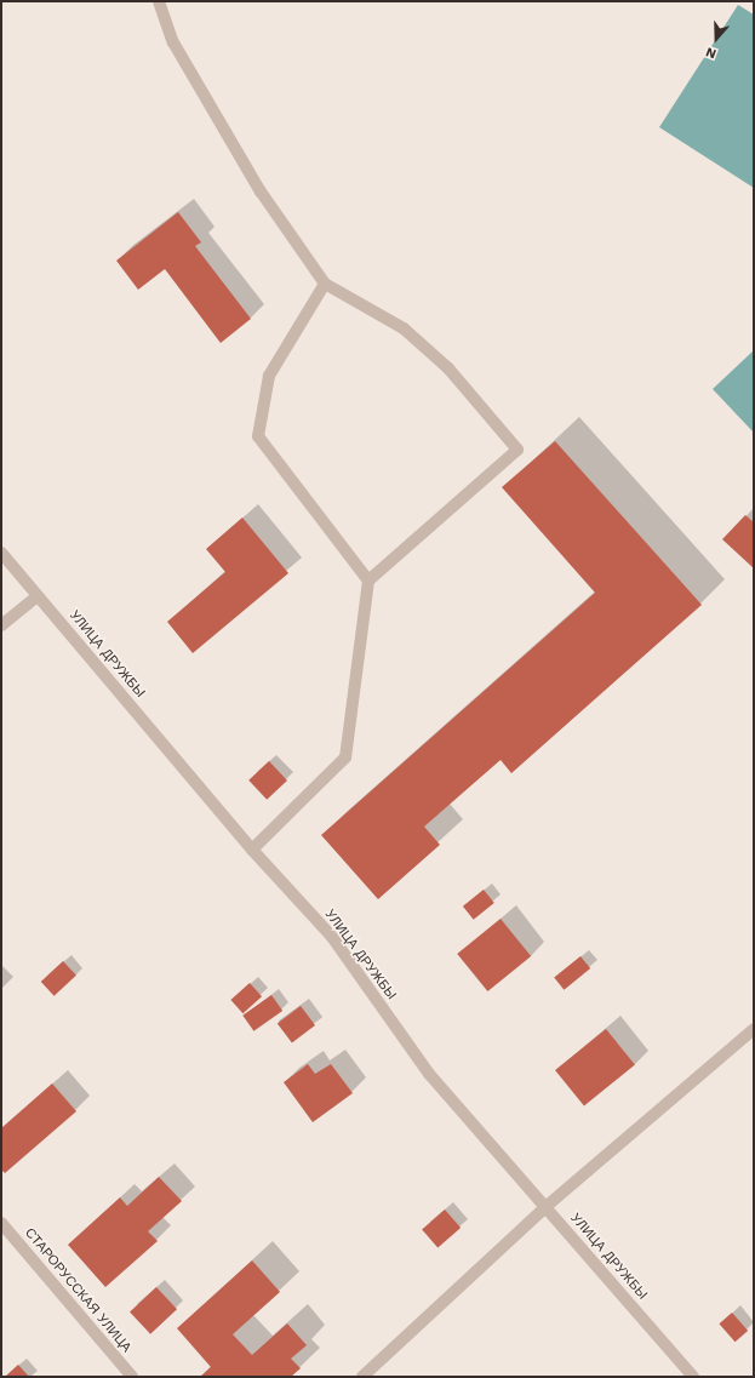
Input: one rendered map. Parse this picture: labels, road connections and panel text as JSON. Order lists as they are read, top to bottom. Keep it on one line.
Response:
{"streets":{"street":["УЛИЦА ДРУЖБЫ","СТАРОРУССКАЯ УЛИЦА"]},"north":"bottom"}
